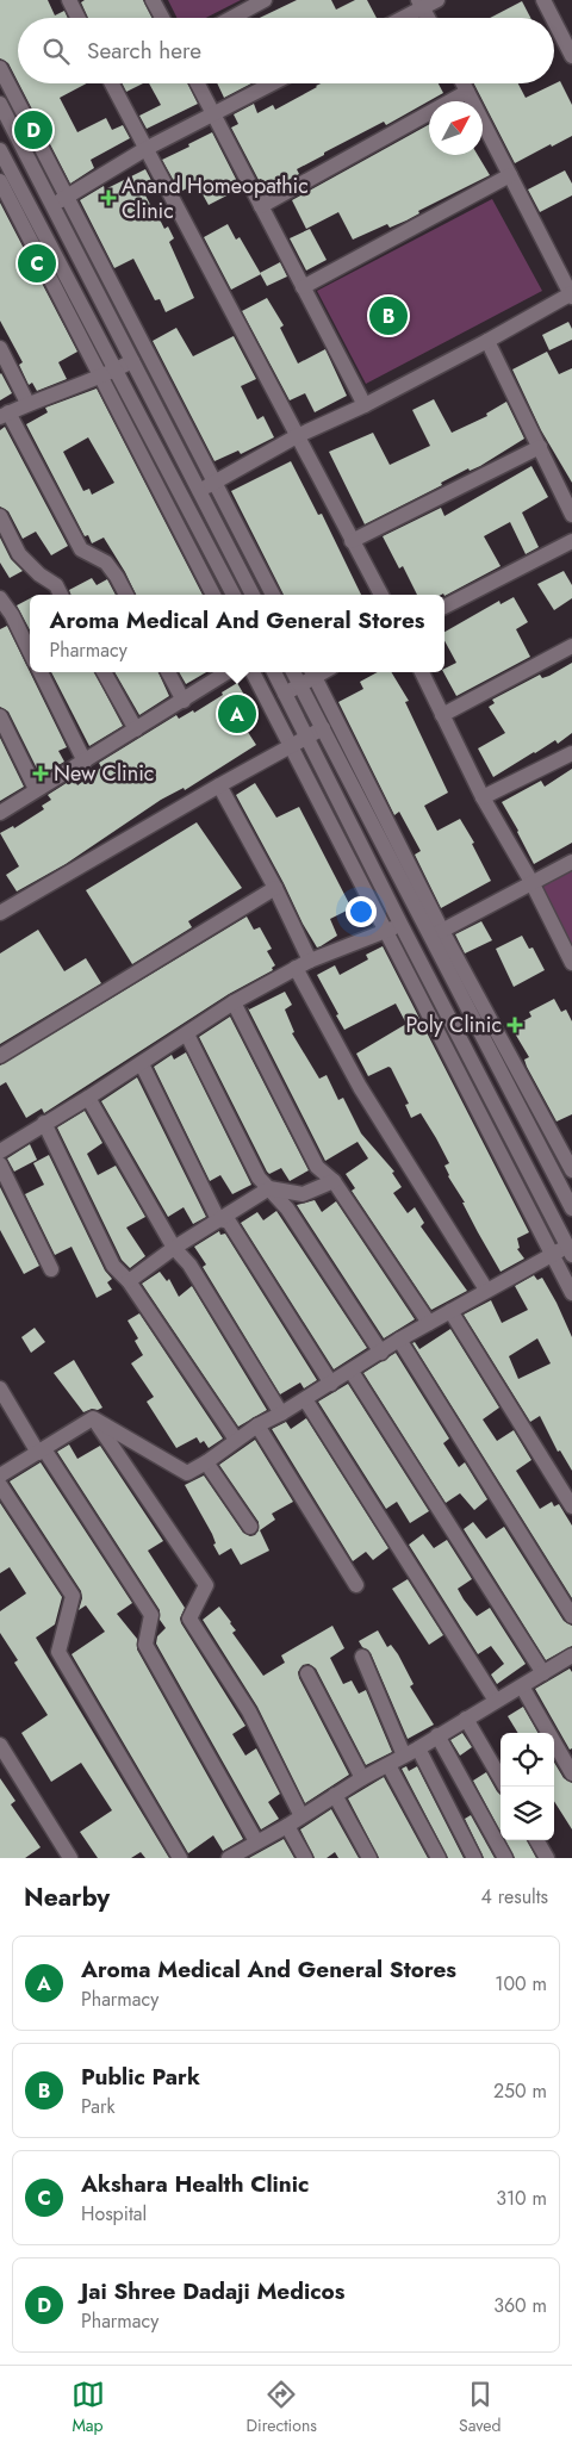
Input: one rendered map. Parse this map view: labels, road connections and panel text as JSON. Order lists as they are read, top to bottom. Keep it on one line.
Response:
{"places":{"health":["Anand Homeopathic Clinic","New Clinic","Poly Clinic"]},"north":"top right","page":{"search":"Search here","pins":["D","C","B","A"],"popup":["Aroma Medical And General Stores","Pharmacy"],"heading":["Nearby","4 results"],"list":[{"mark":"A","name":"Aroma Medical And General Stores","note":"Pharmacy","value":"100 m"},{"mark":"B","name":"Public Park","note":"Park","value":"250 m"},{"mark":"C","name":"Akshara Health Clinic","note":"Hospital","value":"310 m"},{"mark":"D","name":"Jai Shree Dadaji Medicos","note":"Pharmacy","value":"360 m"}],"nav":["Map","Directions","Saved"]}}
